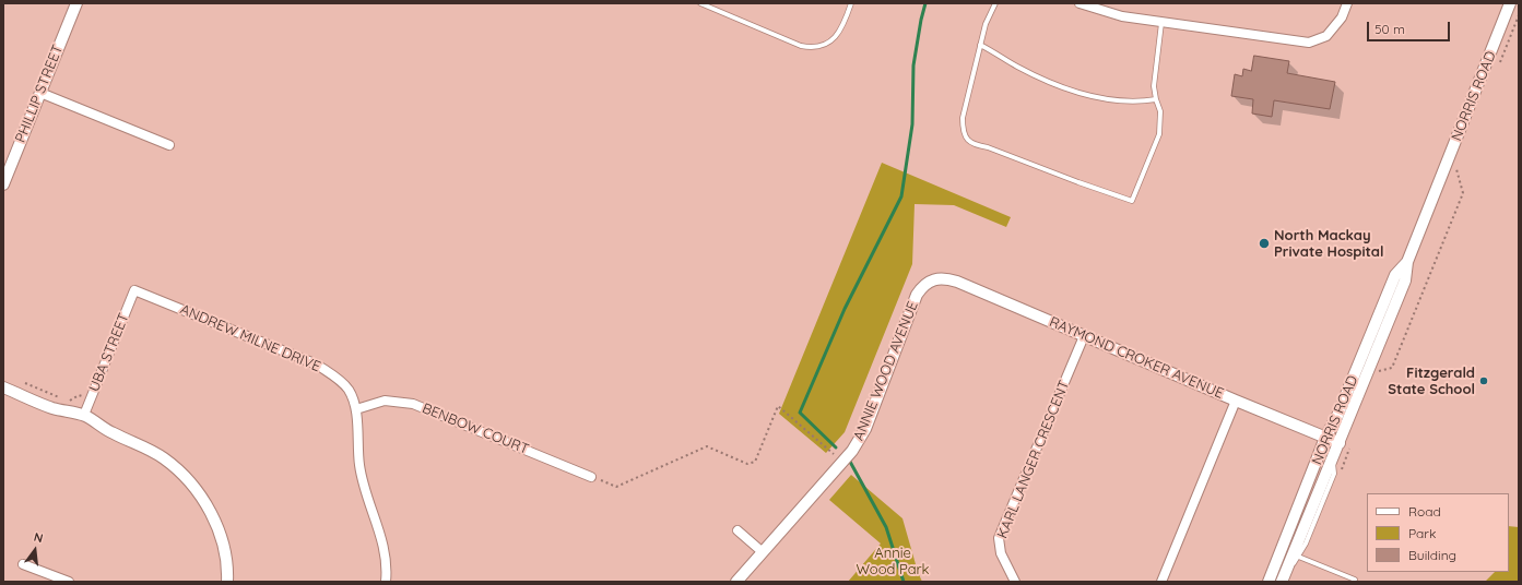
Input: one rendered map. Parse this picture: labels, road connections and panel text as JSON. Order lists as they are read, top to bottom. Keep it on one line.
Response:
{"streets":{"street":["PHILLIP STREET","NORRIS ROAD","ANDREW MILNE DRIVE","UBA STREET","RAYMOND CROKER AVENUE","ANNIE WOOD AVENUE","BENBOW COURT","KARL LANGER CRESCENT"]},"crossings":[["NORRIS ROAD","RAYMOND CROKER AVENUE"],["ANDREW MILNE DRIVE","UBA STREET"],["ANDREW MILNE DRIVE","BENBOW COURT"],["RAYMOND CROKER AVENUE","ANNIE WOOD AVENUE"],["RAYMOND CROKER AVENUE","KARL LANGER CRESCENT"]],"parks":["Annie Wood Park"],"places":["North Mackay Private Hospital","Fitzgerald State School"],"legend":["Road","Park","Building"],"scale_bar":"50 m","north":"top"}
